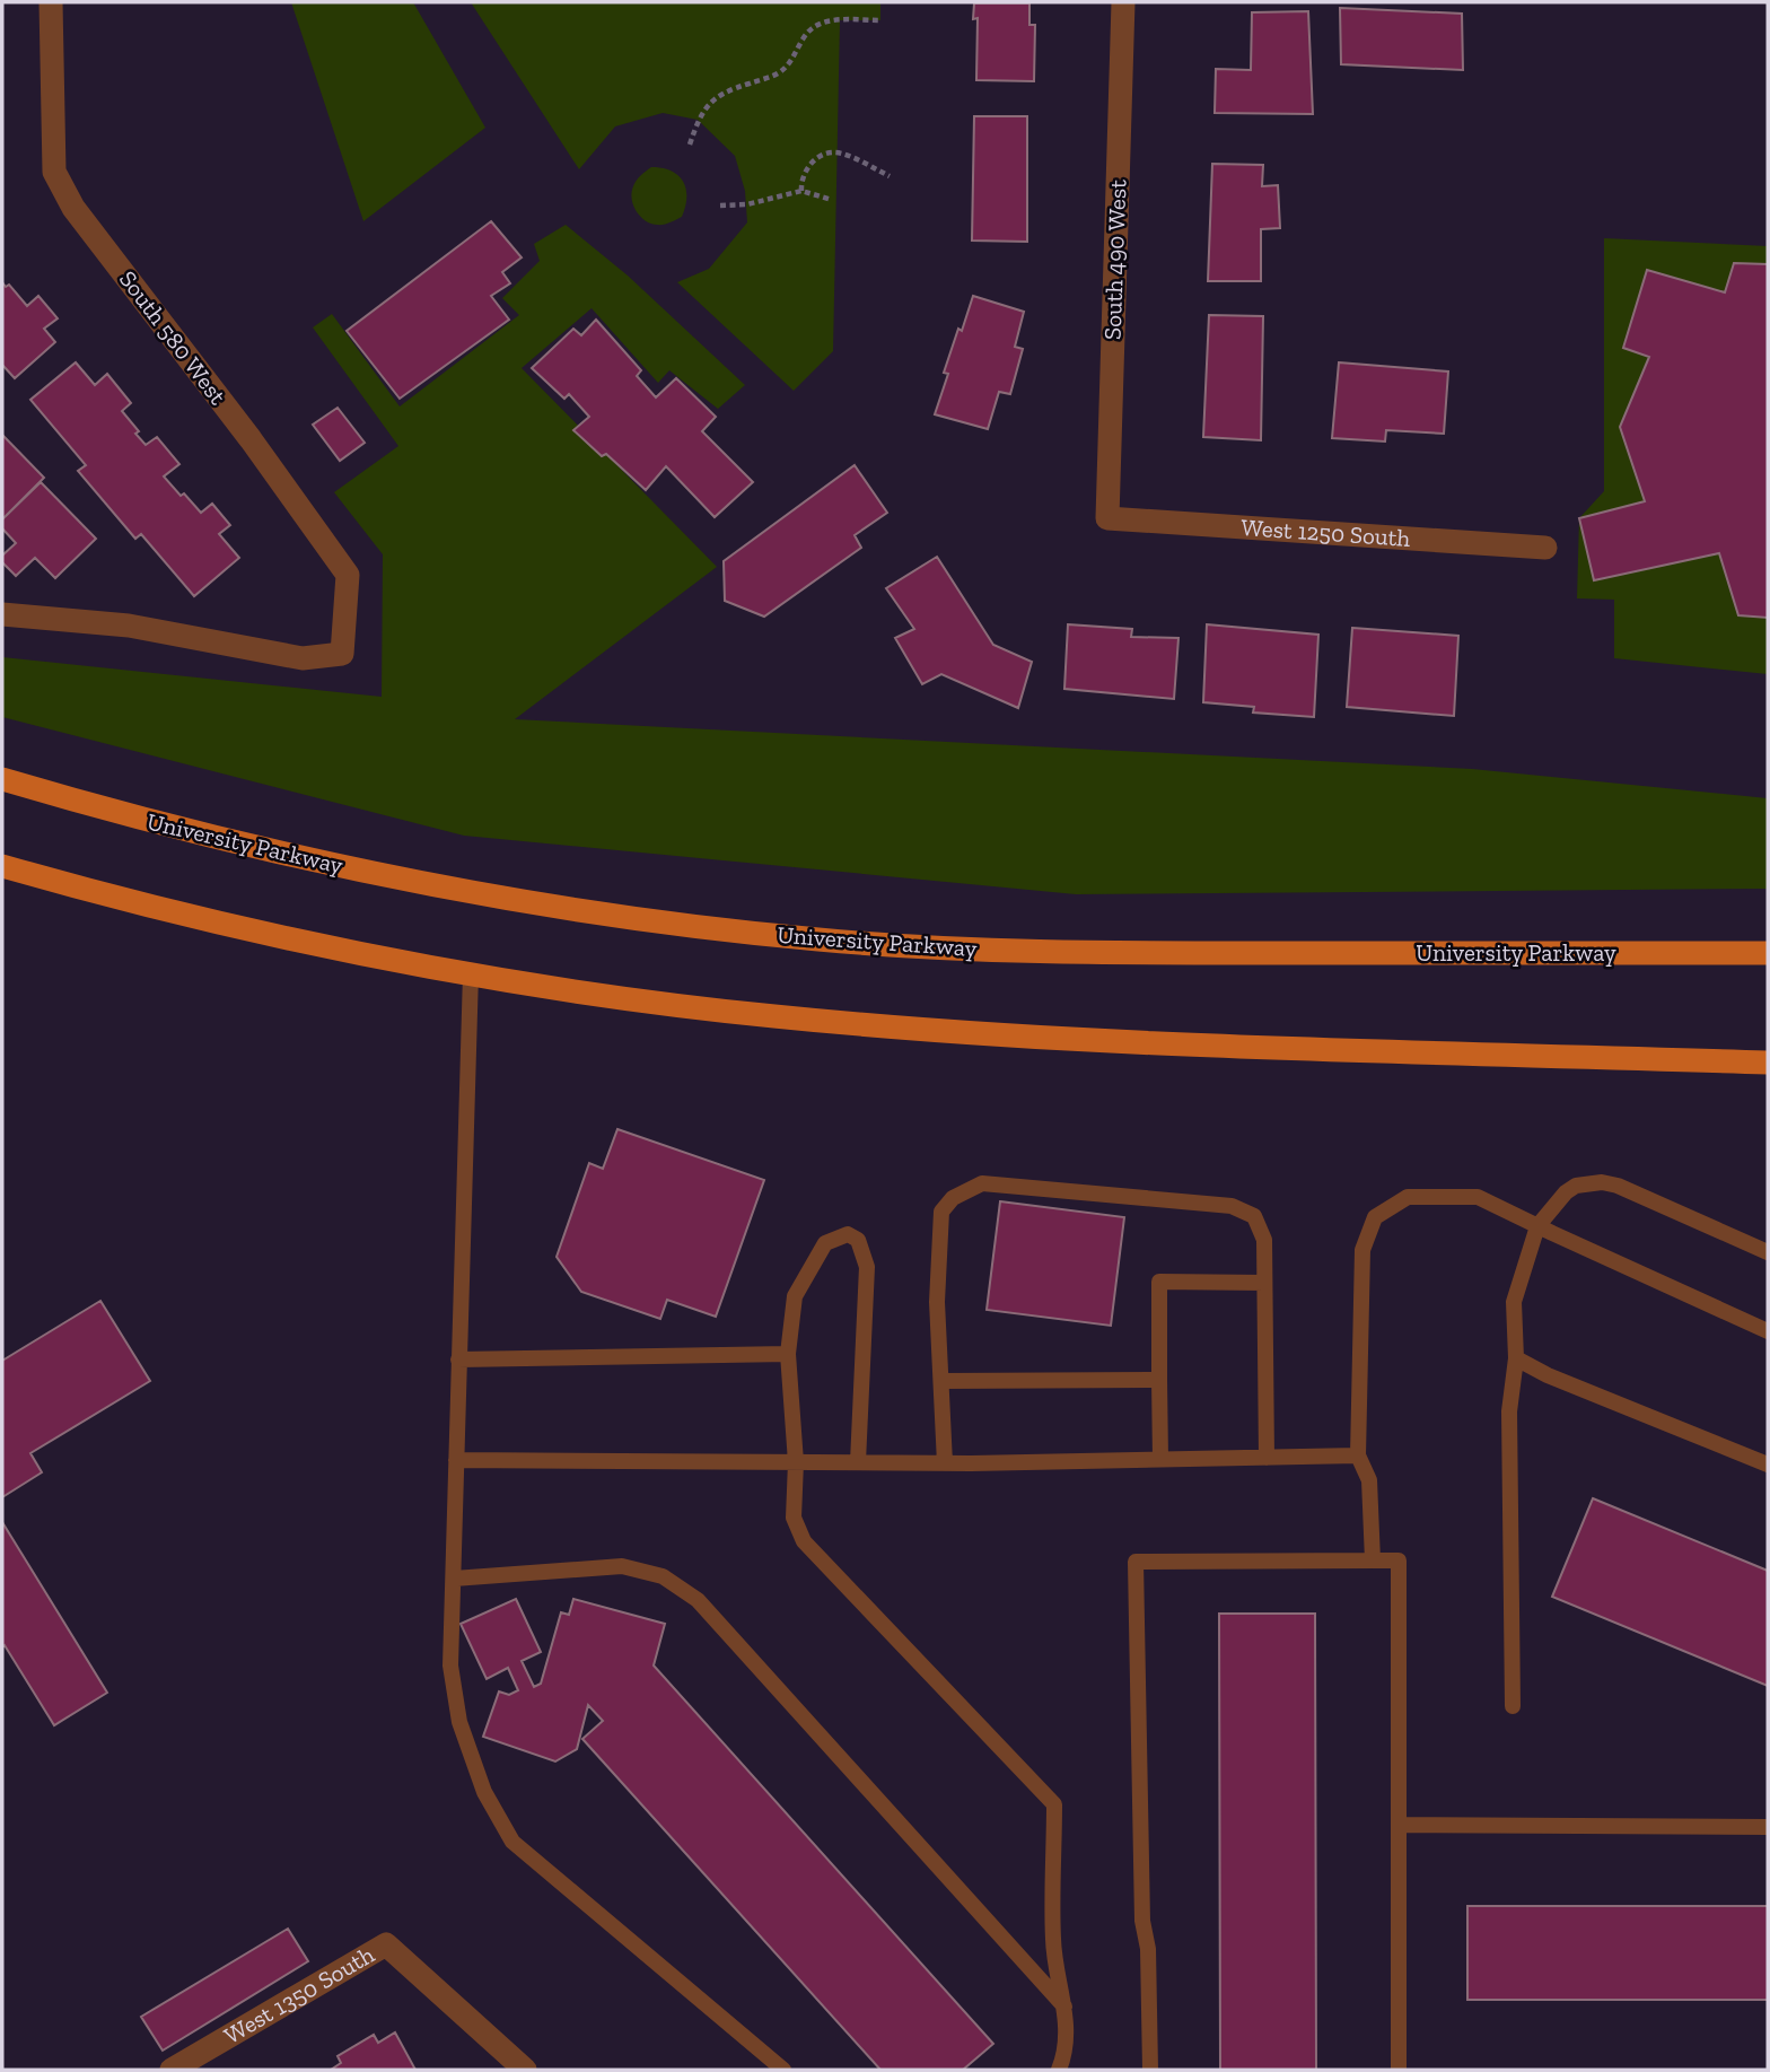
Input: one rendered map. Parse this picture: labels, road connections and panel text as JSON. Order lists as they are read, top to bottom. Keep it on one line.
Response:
{"streets":{"main road":["University Parkway"],"street":["South 490 West","South 580 West","West 1250 South","West 1350 South"]},"crossings":[["South 490 West","West 1250 South"]]}
